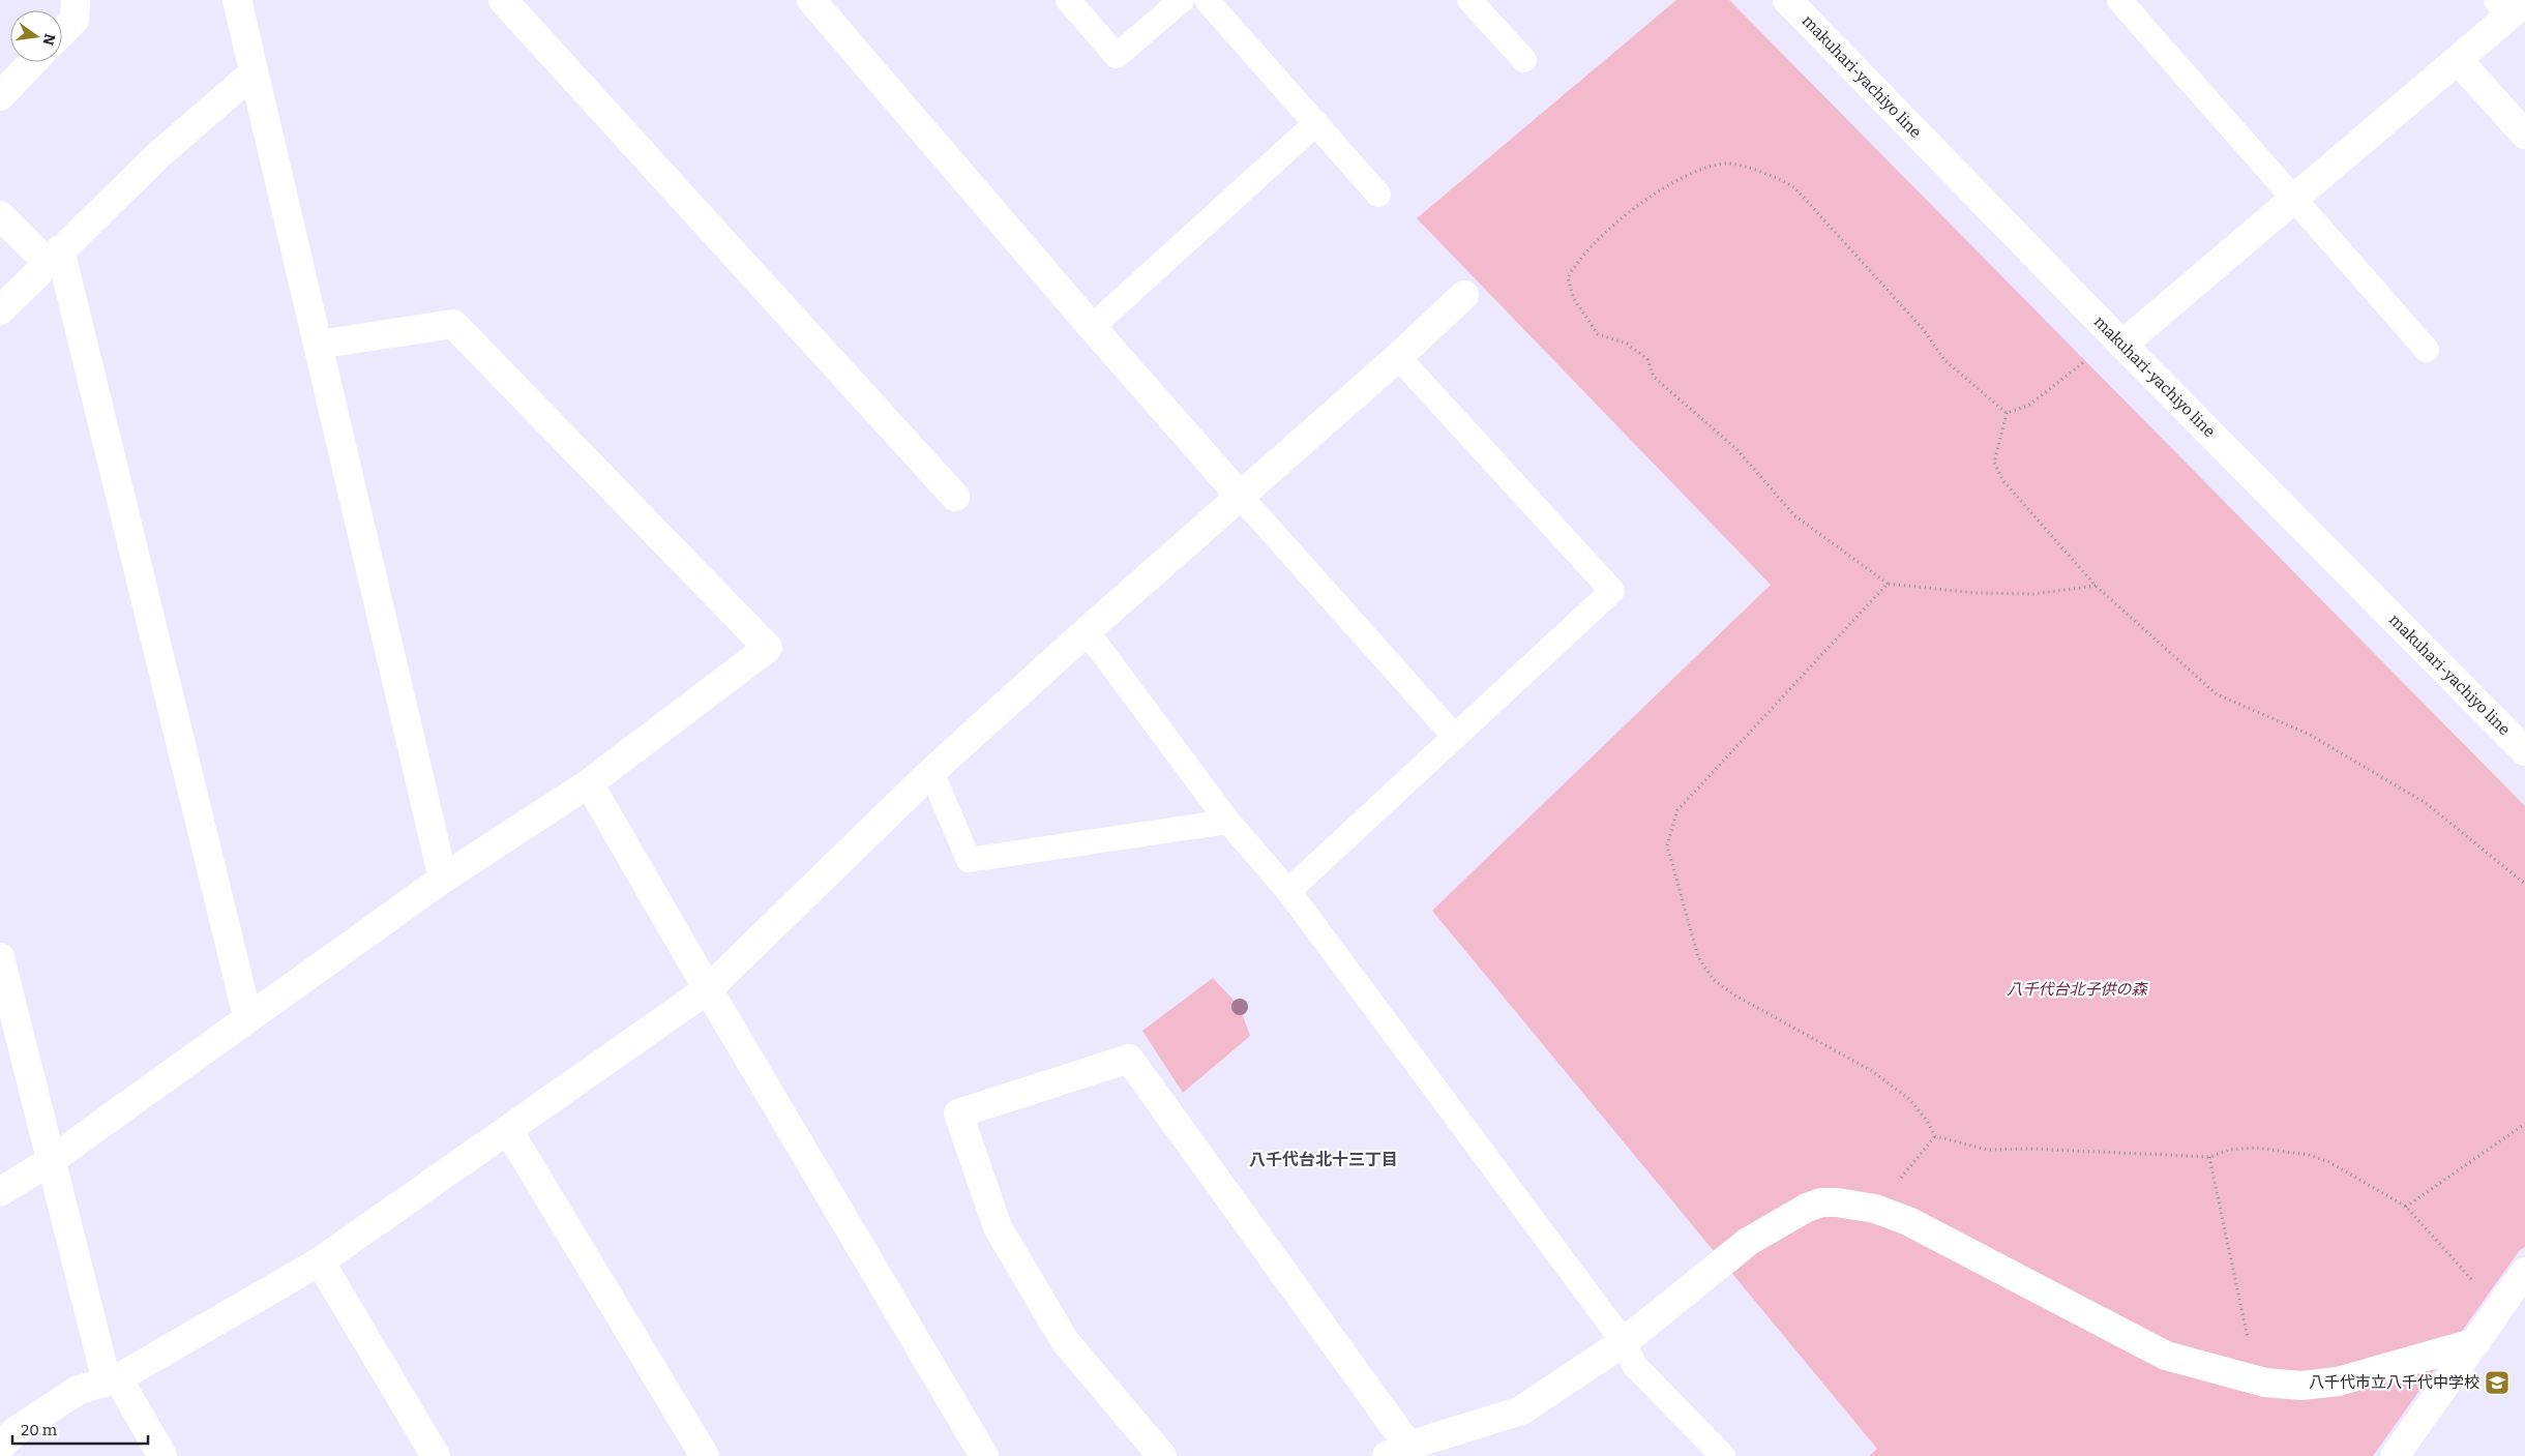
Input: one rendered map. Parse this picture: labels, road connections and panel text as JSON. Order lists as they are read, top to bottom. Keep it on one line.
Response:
{"streets":{"street":["makuhari-yachiyo line"]},"districts":["八千代台北十三丁目"],"parks":["八千代台北子供の森"],"places":{"school or university":["八千代市立八千代中学校"]},"scale_bar":"20 m","north":"right"}
